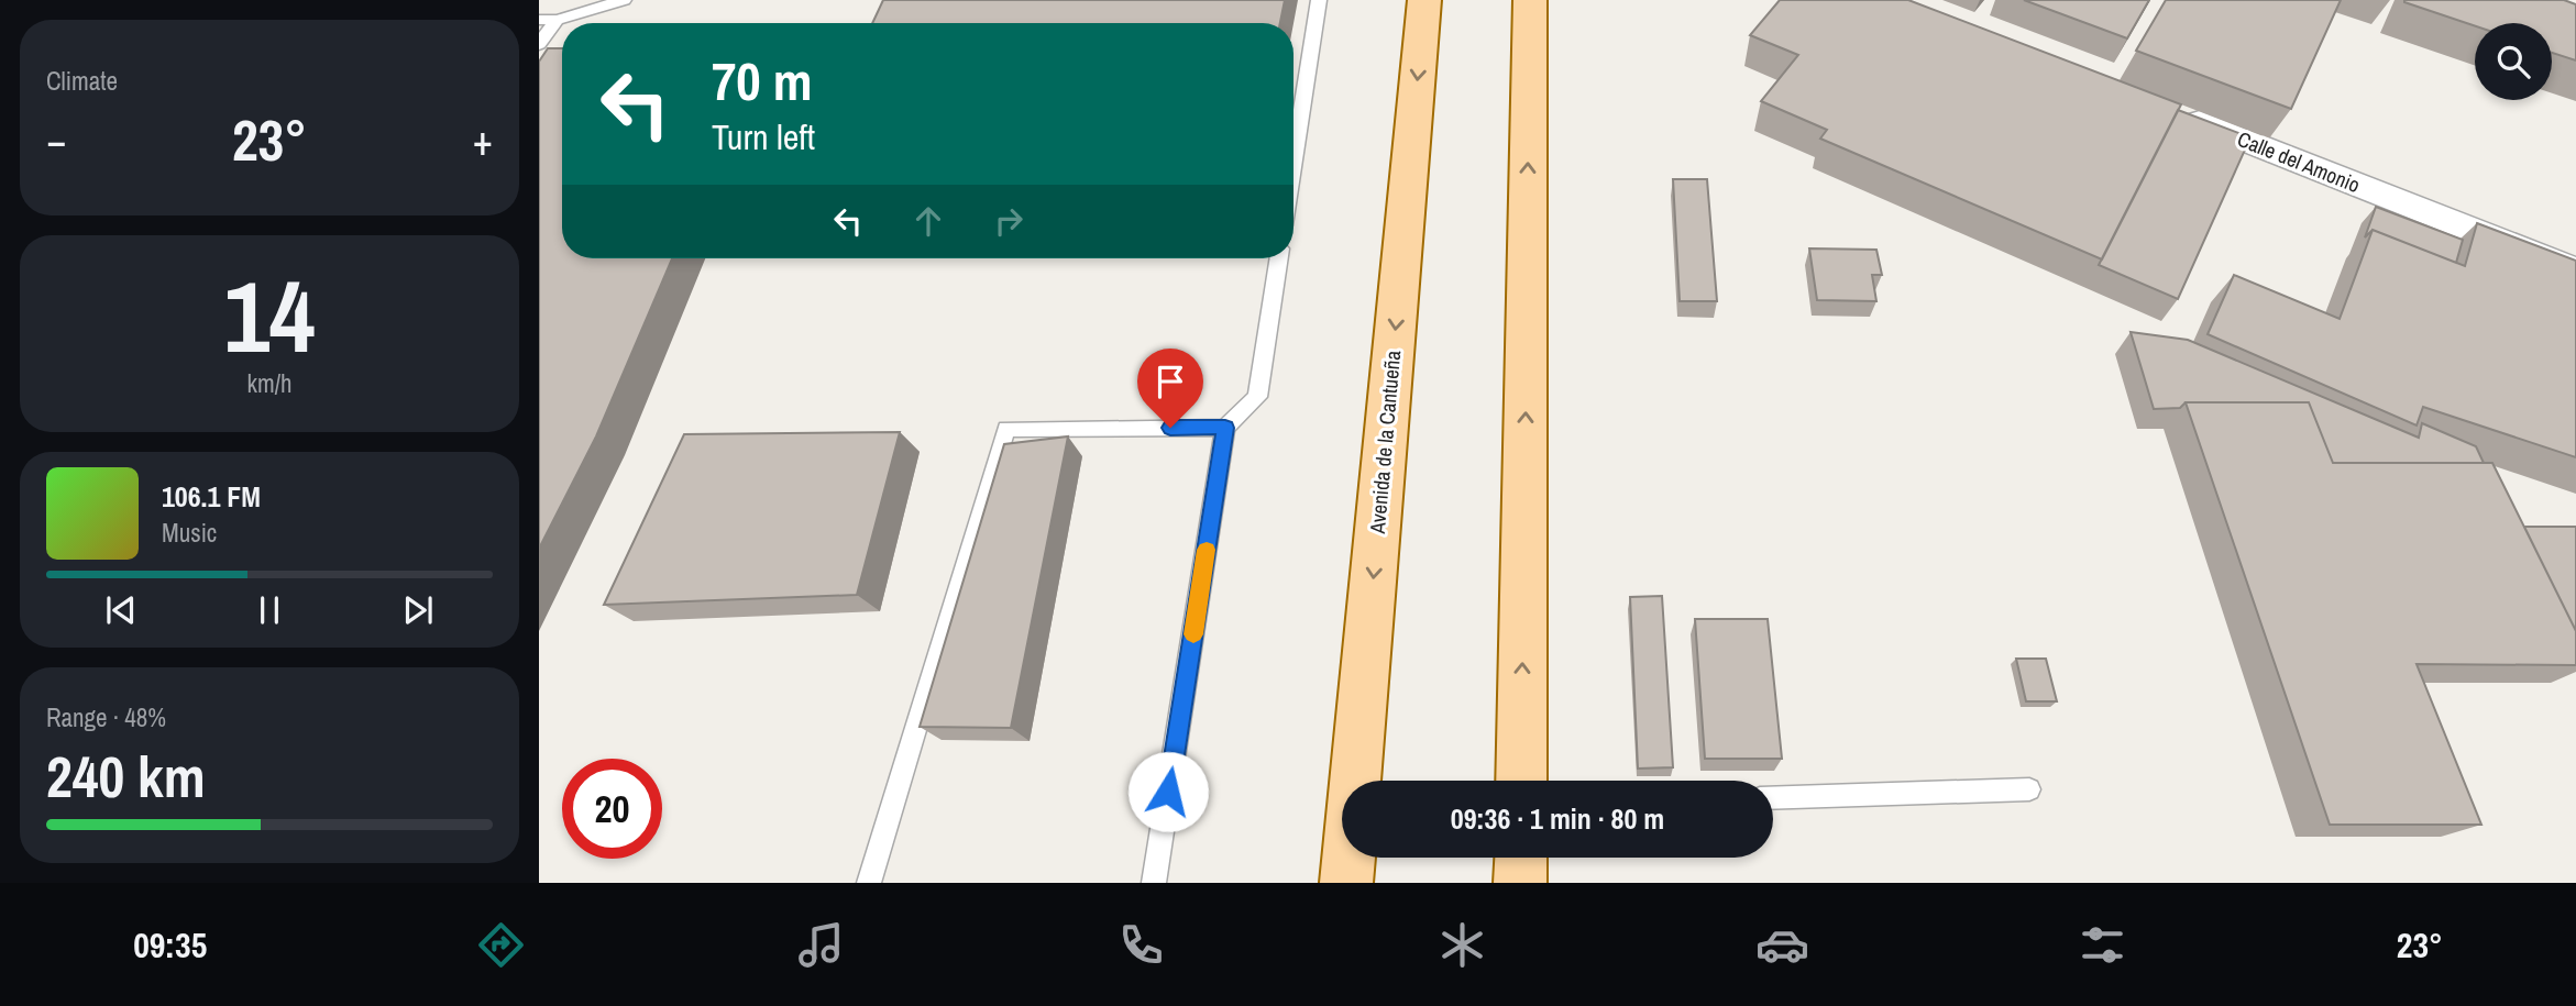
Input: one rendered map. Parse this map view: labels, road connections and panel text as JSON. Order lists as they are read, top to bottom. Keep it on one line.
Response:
{"streets":{"main road":["Avenida de la Cantueña"],"street":["Calle del Amonio"]},"page":{"tile":["Climate",["14","km/h"],["Range · 48%","240 km"]],"turn":["70 m","Turn left"],"heat":["−","23°","+"],"song":["106.1 FM","Music"],"limit":"20","trip":"09:36 · 1 min · 80 m","tabs":["09:35","23°"]}}
